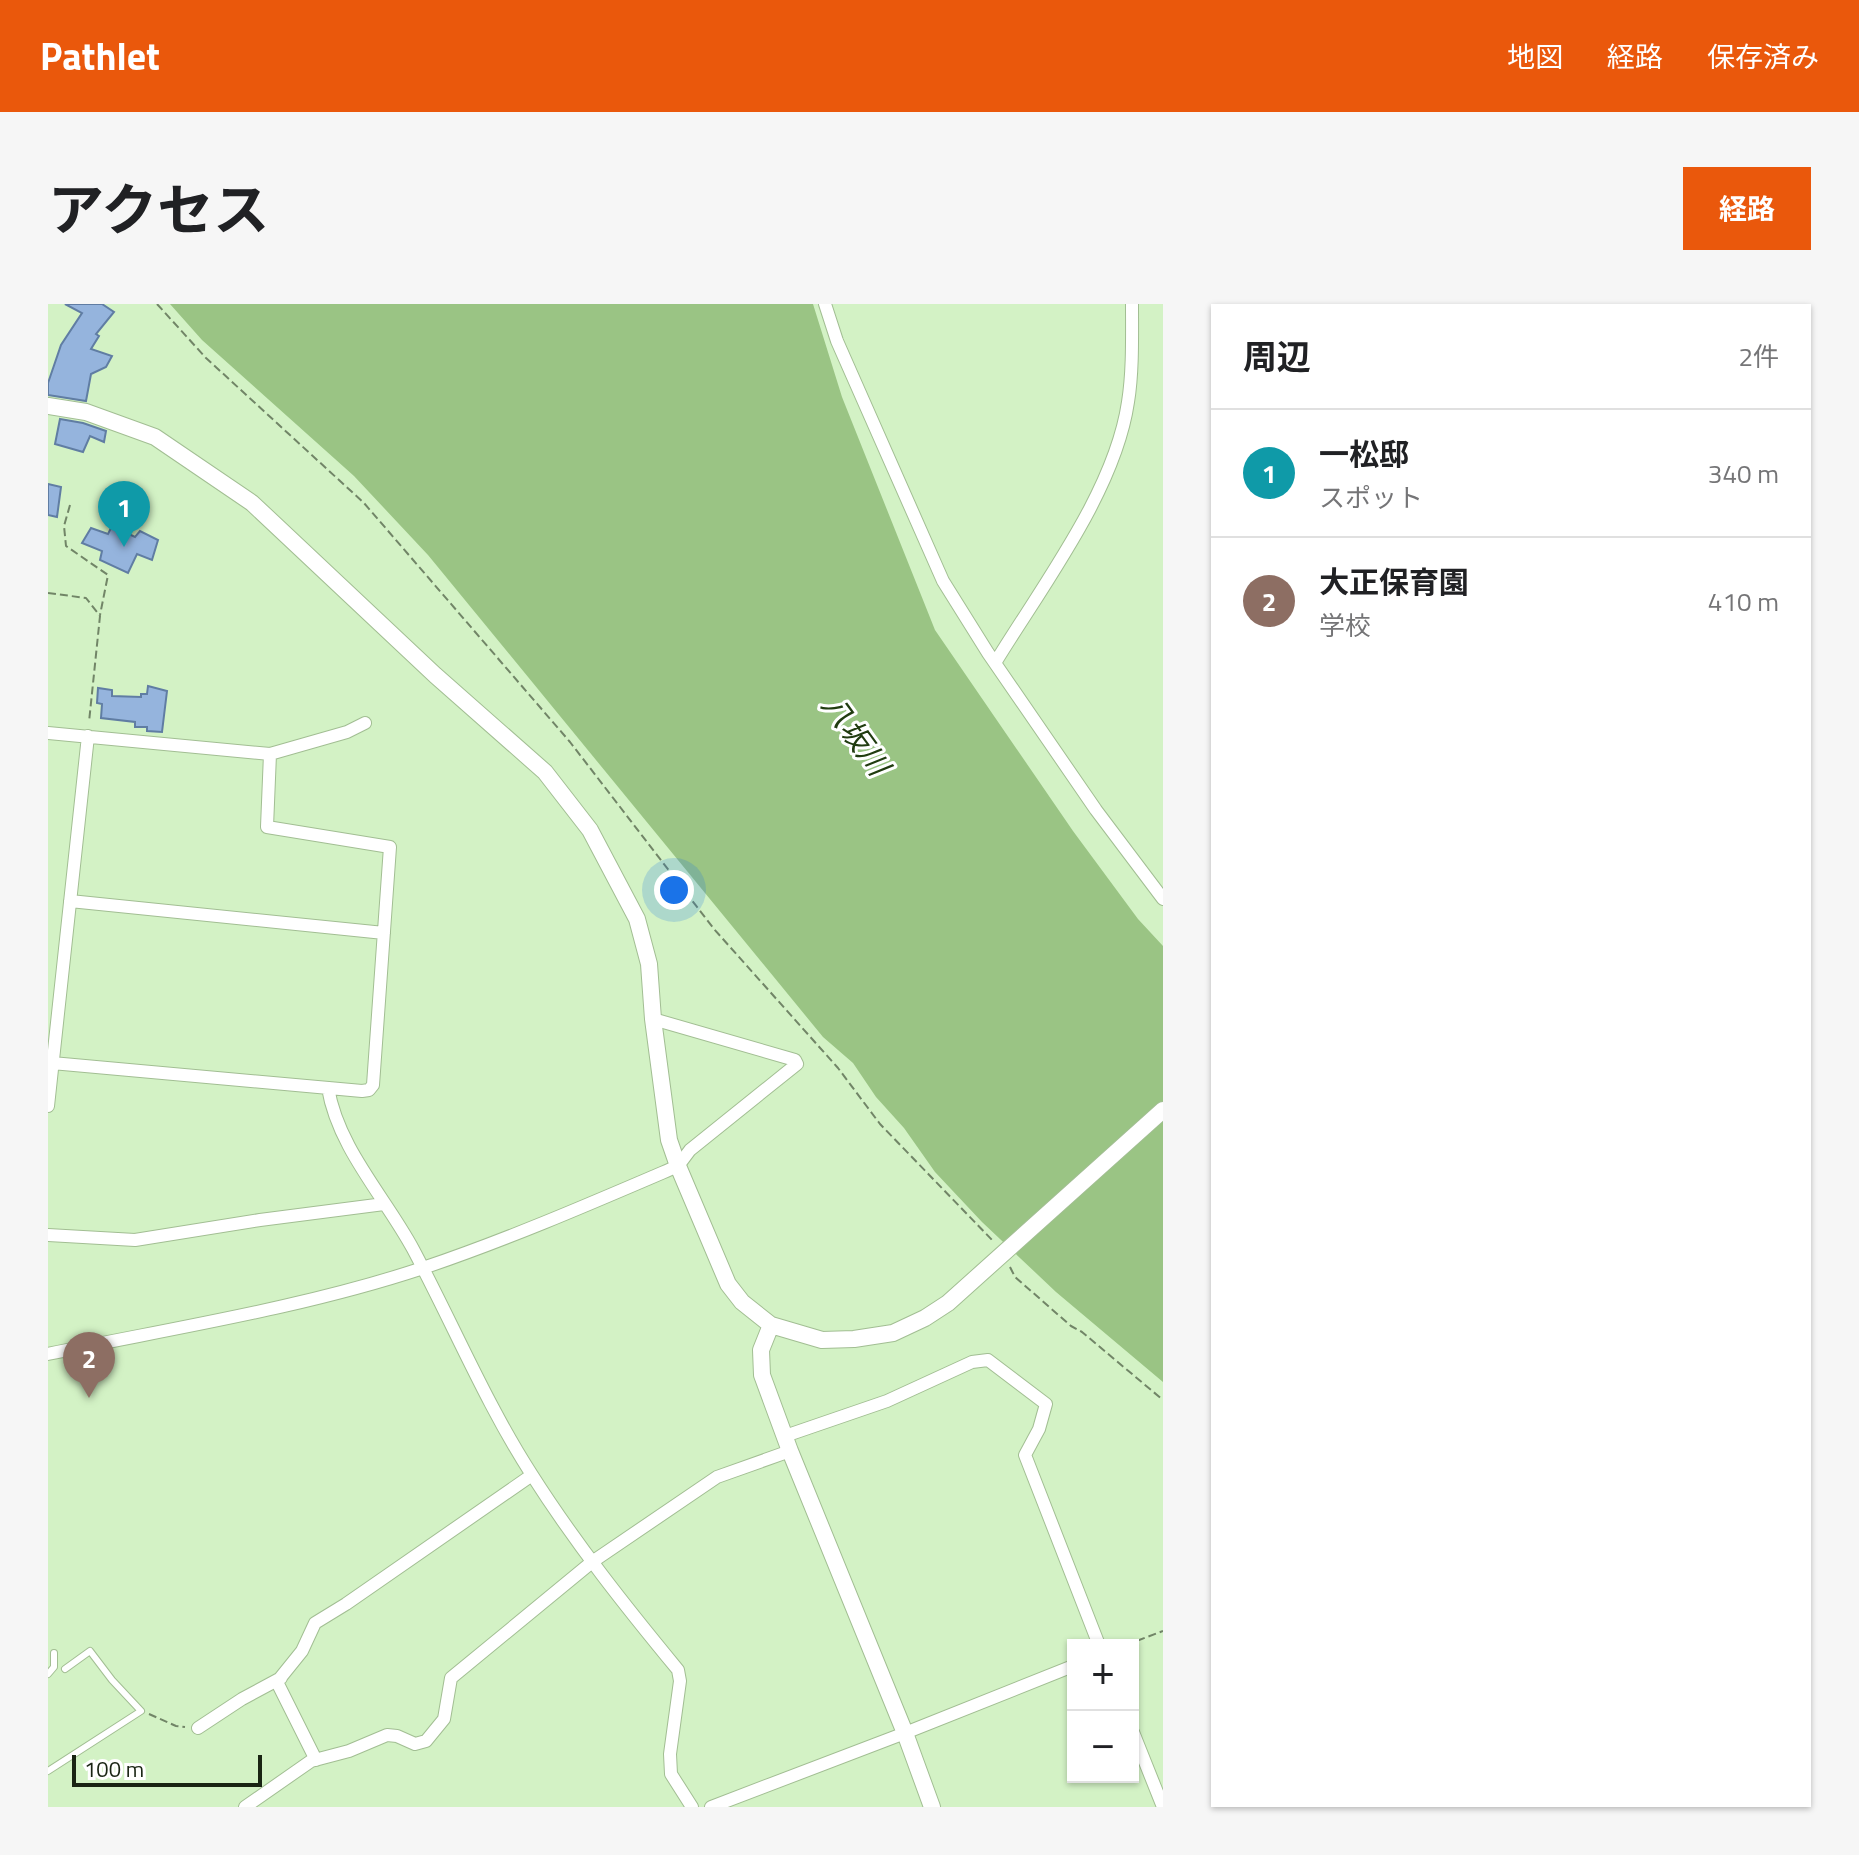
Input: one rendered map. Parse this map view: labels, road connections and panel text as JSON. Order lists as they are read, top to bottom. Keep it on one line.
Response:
{"water":["八坂川"],"scale_bar":"100 m","page":{"header":"Pathlet","nav":["地図","経路","保存済み"],"title":"アクセス","buttons":"経路","heading":["周辺","2件"],"list":[{"mark":"1","name":"一松邸","note":"スポット","value":"340 m"},{"mark":"2","name":"大正保育園","note":"学校","value":"410 m"}],"pins":["1","2"],"map_buttons":["+","−"],"scale":"100 m"}}
